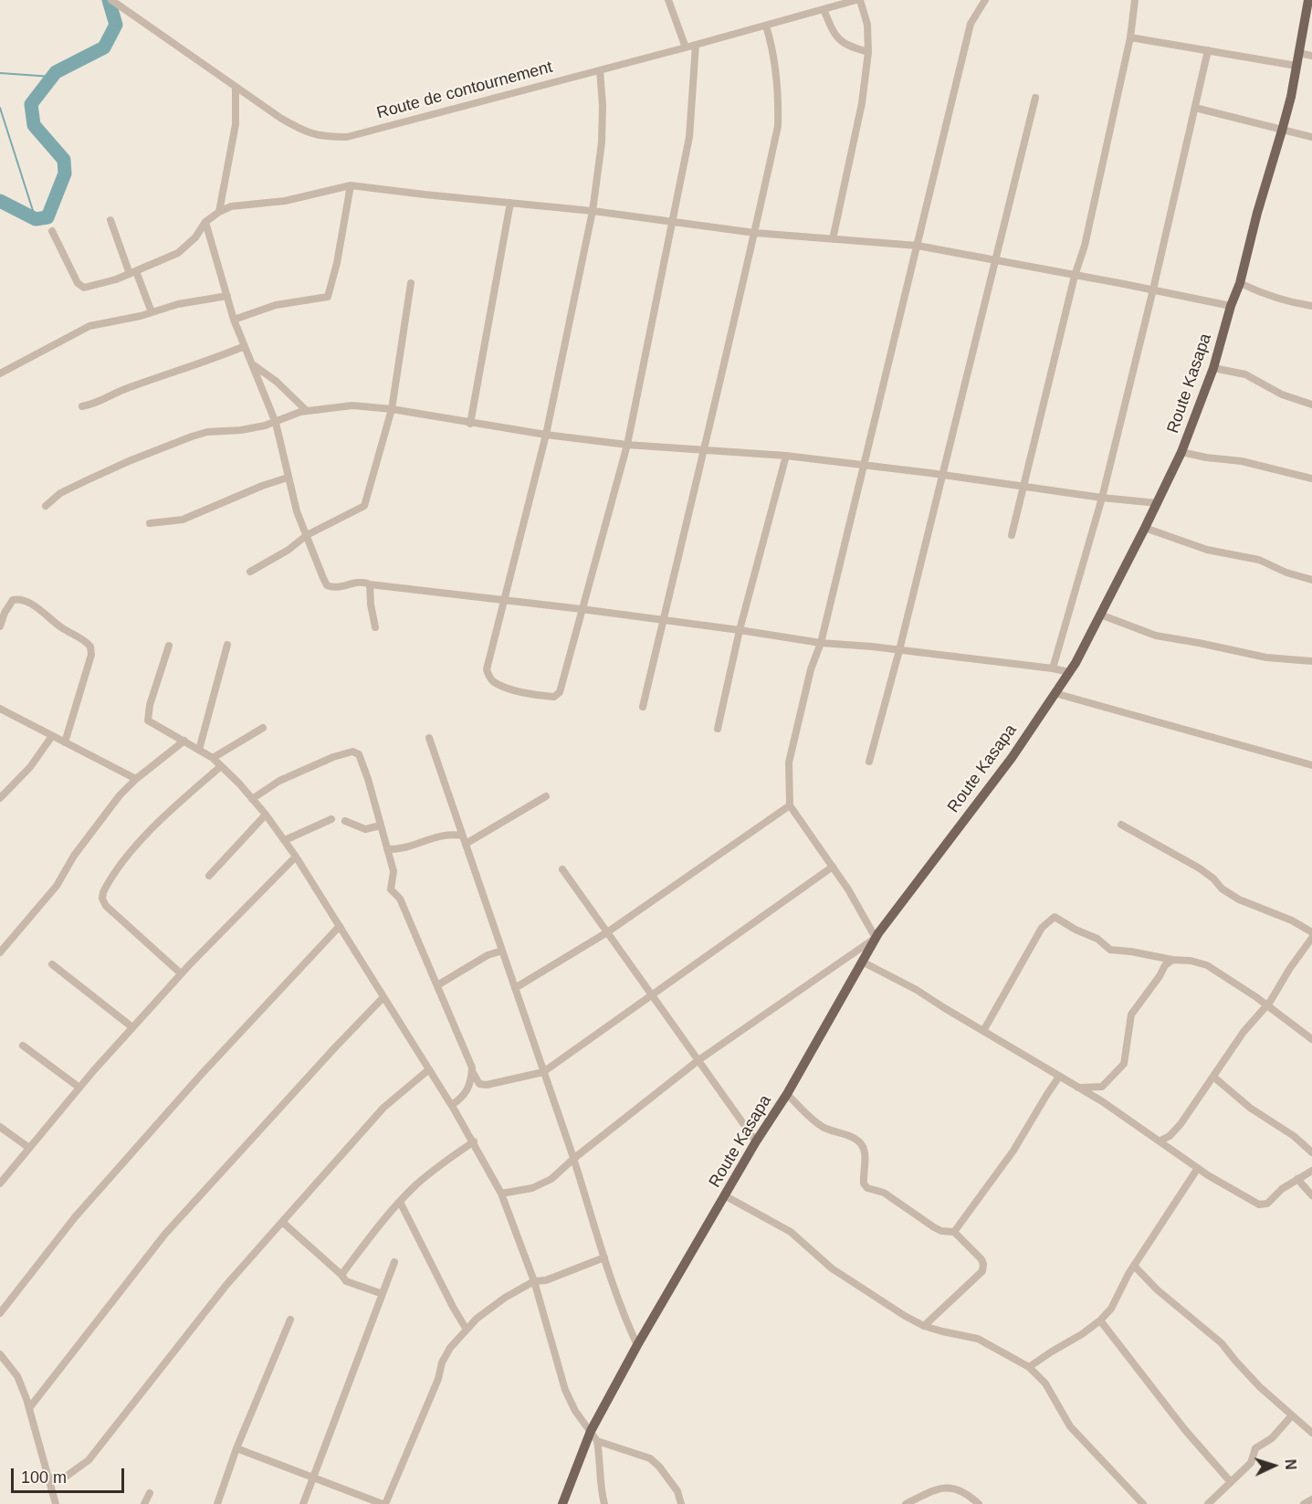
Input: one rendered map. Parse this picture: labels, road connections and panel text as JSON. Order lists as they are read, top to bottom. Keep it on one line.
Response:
{"streets":{"main road":["Route Kasapa"],"street":["Route de contournement"]},"scale_bar":"100 m","north":"right"}
